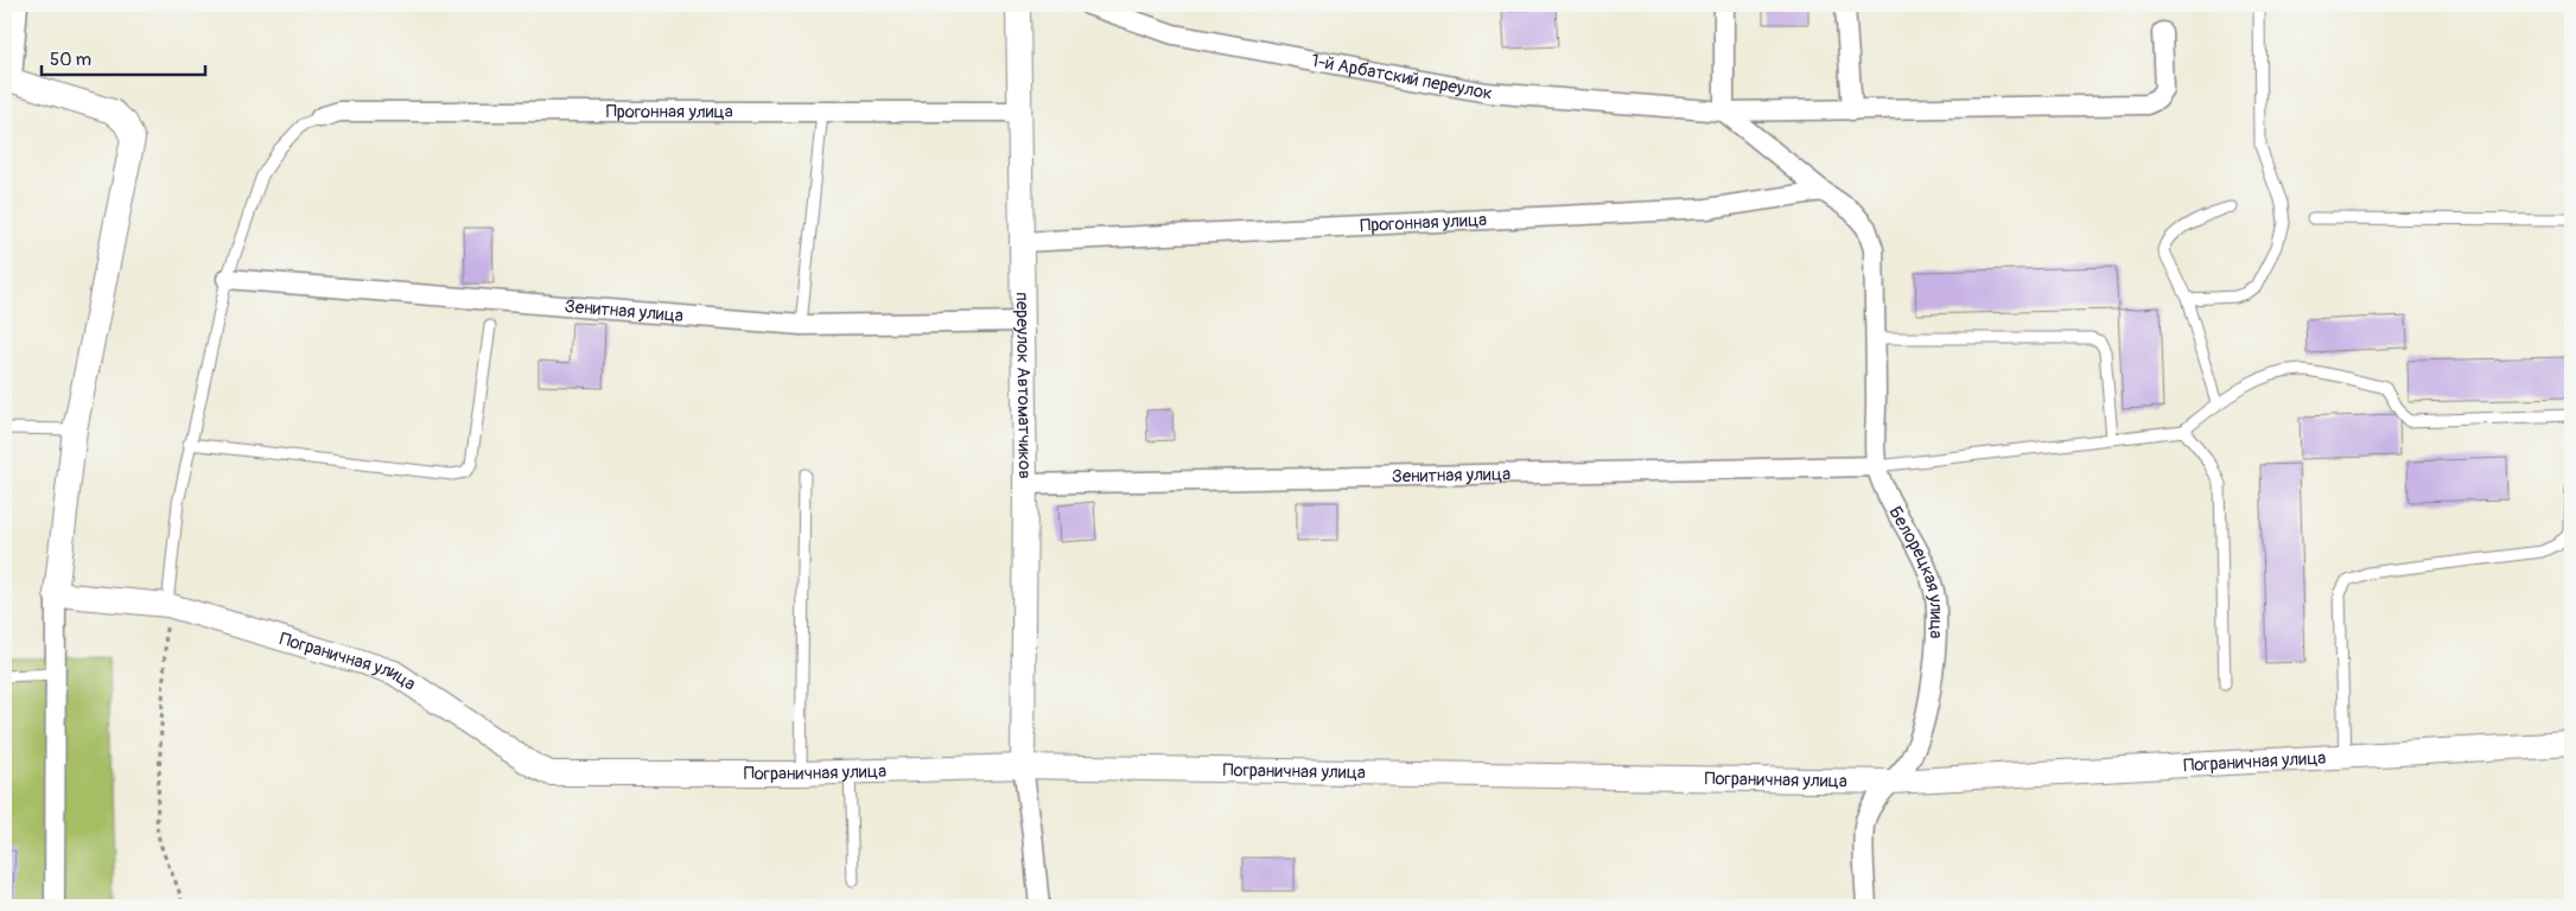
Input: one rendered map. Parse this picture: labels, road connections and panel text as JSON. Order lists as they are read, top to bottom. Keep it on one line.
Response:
{"streets":{"street":["1-й Арбатский переулок","Прогонная улица","Зенитная улица","переулок Автоматчиков","Белорецкая улица","Пограничная улица"]},"crossings":[["Прогонная улица","переулок Автоматчиков"],["Прогонная улица","Белорецкая улица"],["Зенитная улица","переулок Автоматчиков"],["Зенитная улица","Белорецкая улица"],["переулок Автоматчиков","Пограничная улица"],["Белорецкая улица","Пограничная улица"]],"scale_bar":"50 m"}
